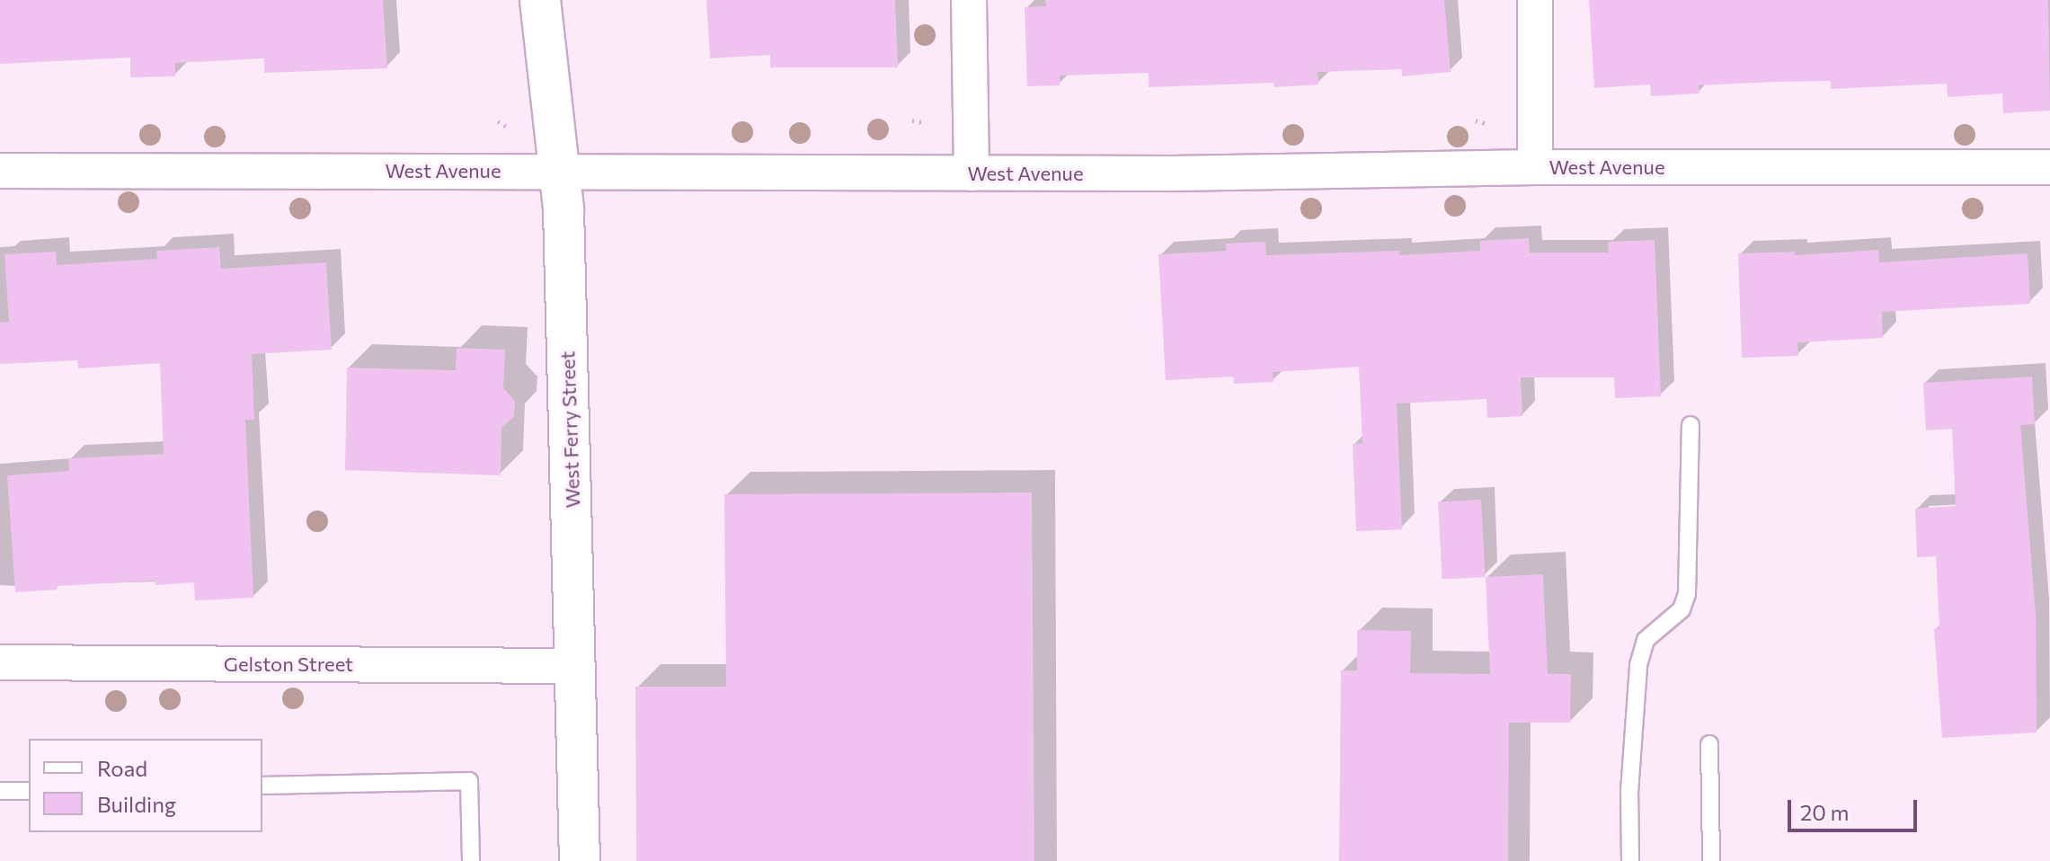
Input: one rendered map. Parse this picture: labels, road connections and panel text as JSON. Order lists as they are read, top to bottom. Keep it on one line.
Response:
{"streets":{"street":["West Avenue","West Ferry Street","Gelston Street"]},"crossings":[["West Avenue","West Ferry Street"],["West Ferry Street","Gelston Street"]],"legend":["Road","Building"],"scale_bar":"20 m"}
